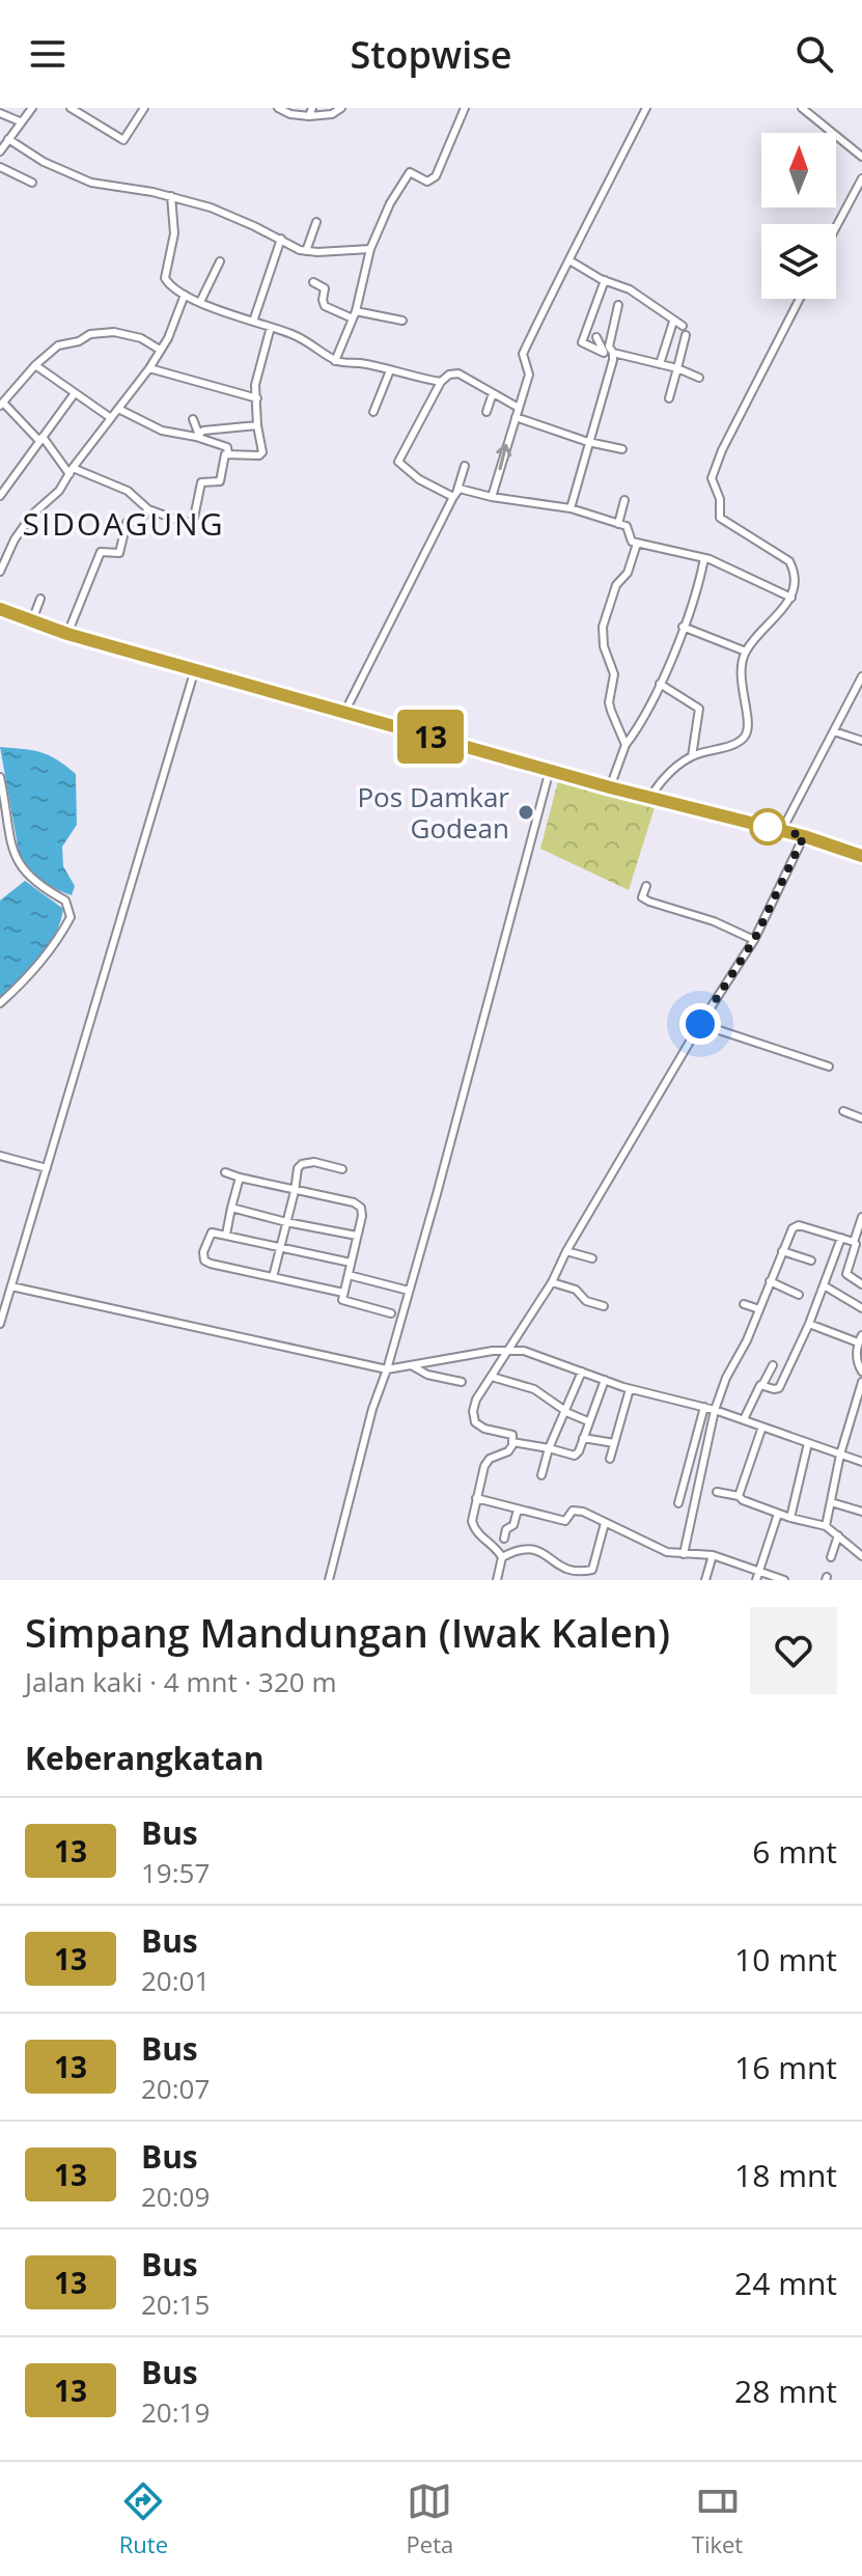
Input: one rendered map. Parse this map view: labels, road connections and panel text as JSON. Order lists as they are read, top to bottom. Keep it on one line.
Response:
{"districts":["SIDOAGUNG"],"places":["Pos Damkar Godean"],"lines":["bus line 13"],"north":"top","page":{"header":"Stopwise","on_map":"13","heading":[["Simpang Mandungan (Iwak Kalen)","Jalan kaki · 4 mnt · 320 m"],"Keberangkatan"],"list":[{"mark":"13","name":"Bus","note":"19:57","value":"6 mnt"},{"mark":"13","name":"Bus","note":"20:01","value":"10 mnt"},{"mark":"13","name":"Bus","note":"20:07","value":"16 mnt"},{"mark":"13","name":"Bus","note":"20:09","value":"18 mnt"},{"mark":"13","name":"Bus","note":"20:15","value":"24 mnt"},{"mark":"13","name":"Bus","note":"20:19","value":"28 mnt"}],"tabs":["Rute","Peta","Tiket"]}}
